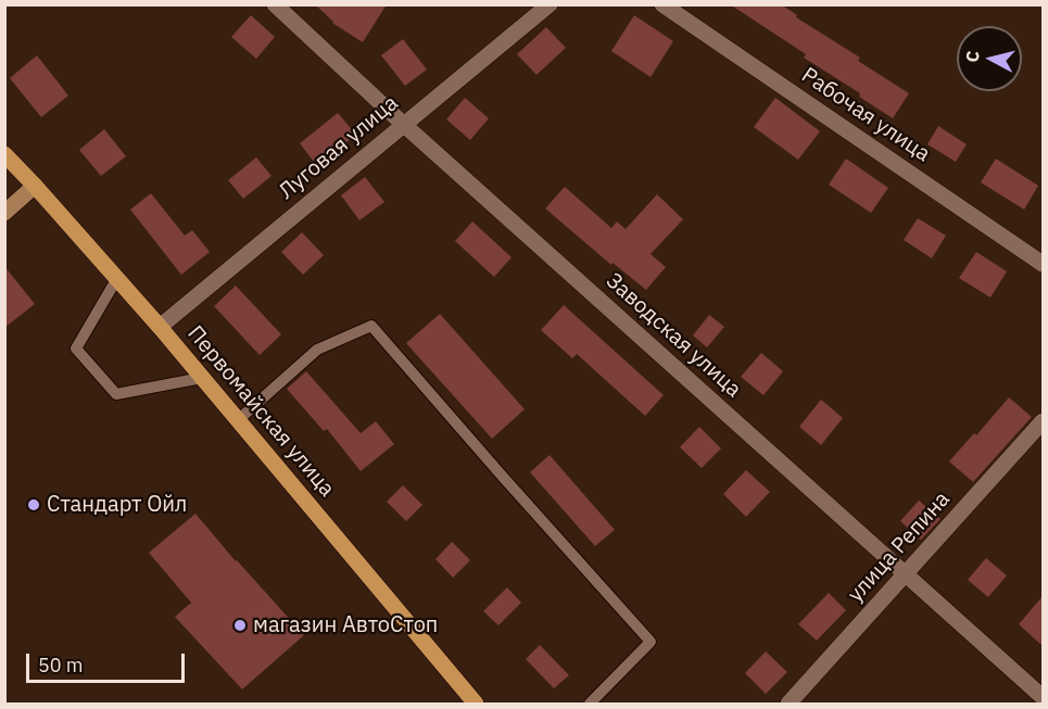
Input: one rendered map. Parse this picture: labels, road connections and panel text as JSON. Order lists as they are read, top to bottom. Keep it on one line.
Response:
{"streets":{"main road":["Первомайская улица"],"street":["Рабочая улица","Луговая улица","Заводская улица","улица Репина"]},"crossings":[["Луговая улица","Заводская улица"],["Луговая улица","Первомайская улица"],["Заводская улица","улица Репина"]],"places":["Стандарт Ойл","магазин АвтоСтоп"],"scale_bar":"50 m","north":"left"}
